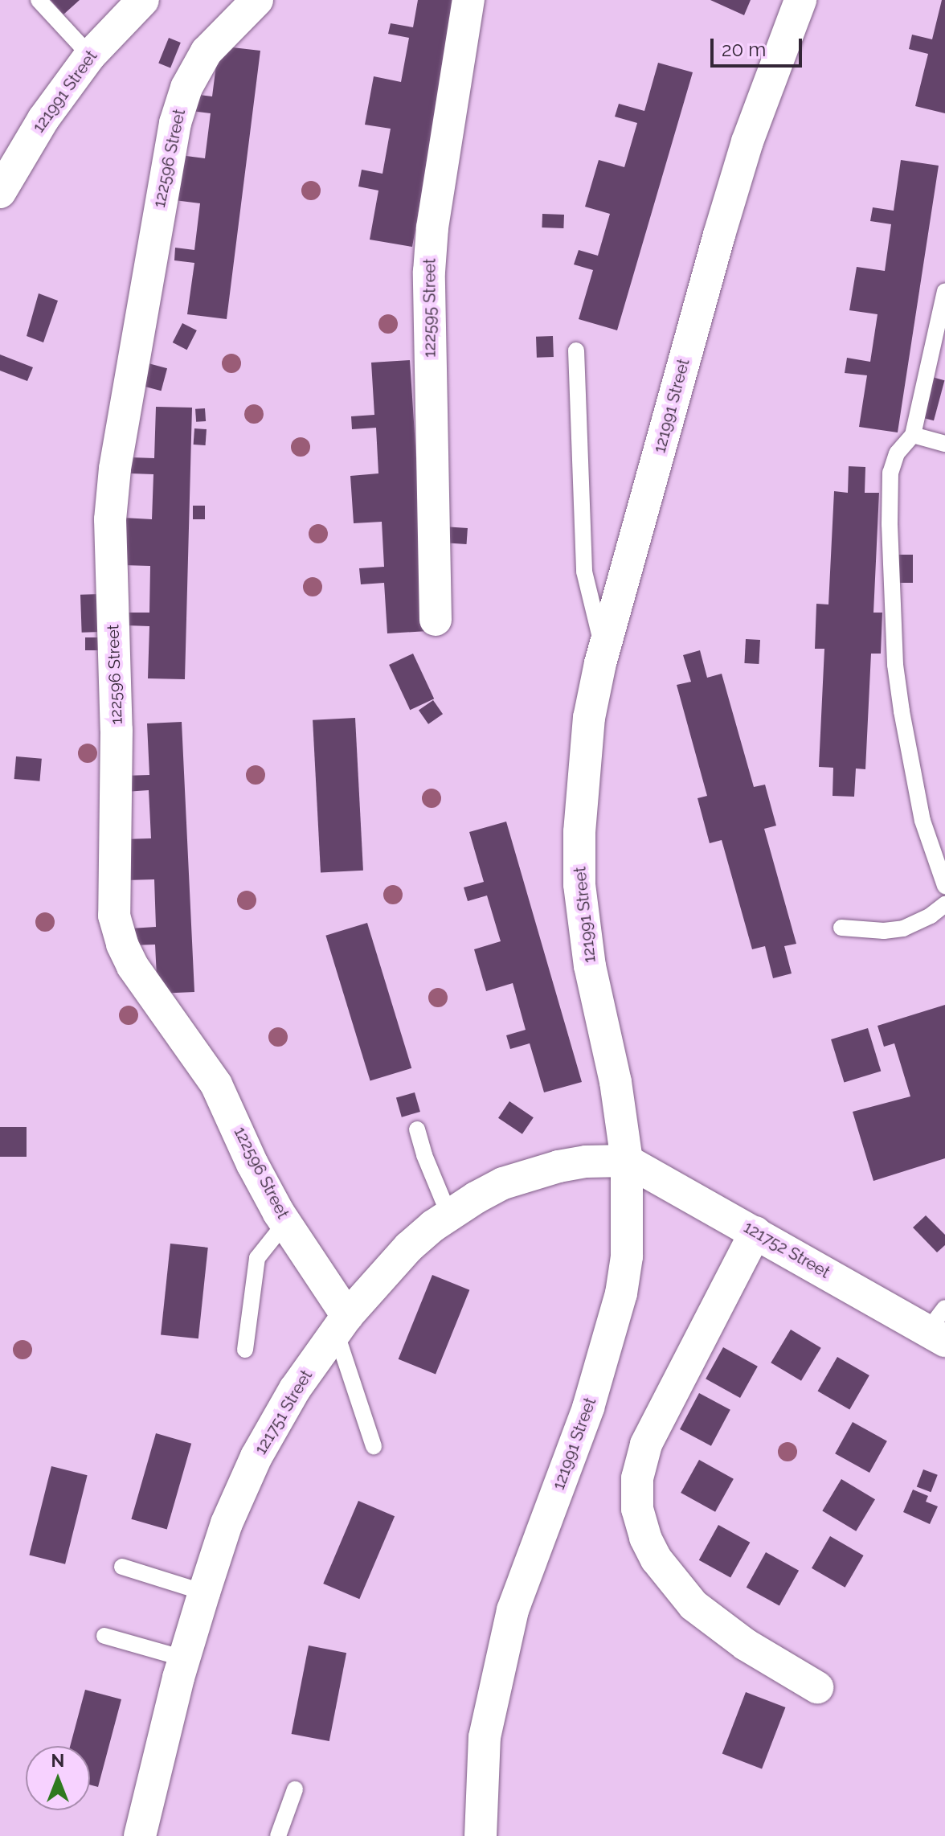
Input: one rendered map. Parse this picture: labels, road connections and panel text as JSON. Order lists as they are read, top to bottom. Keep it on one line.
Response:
{"streets":{"street":["121991 Street","122596 Street","122595 Street","121752 Street","121751 Street"]},"crossings":[["121991 Street","121752 Street"],["121991 Street","121751 Street"],["122596 Street","121751 Street"],["121752 Street","121751 Street"]],"scale_bar":"20 m","north":"top"}
